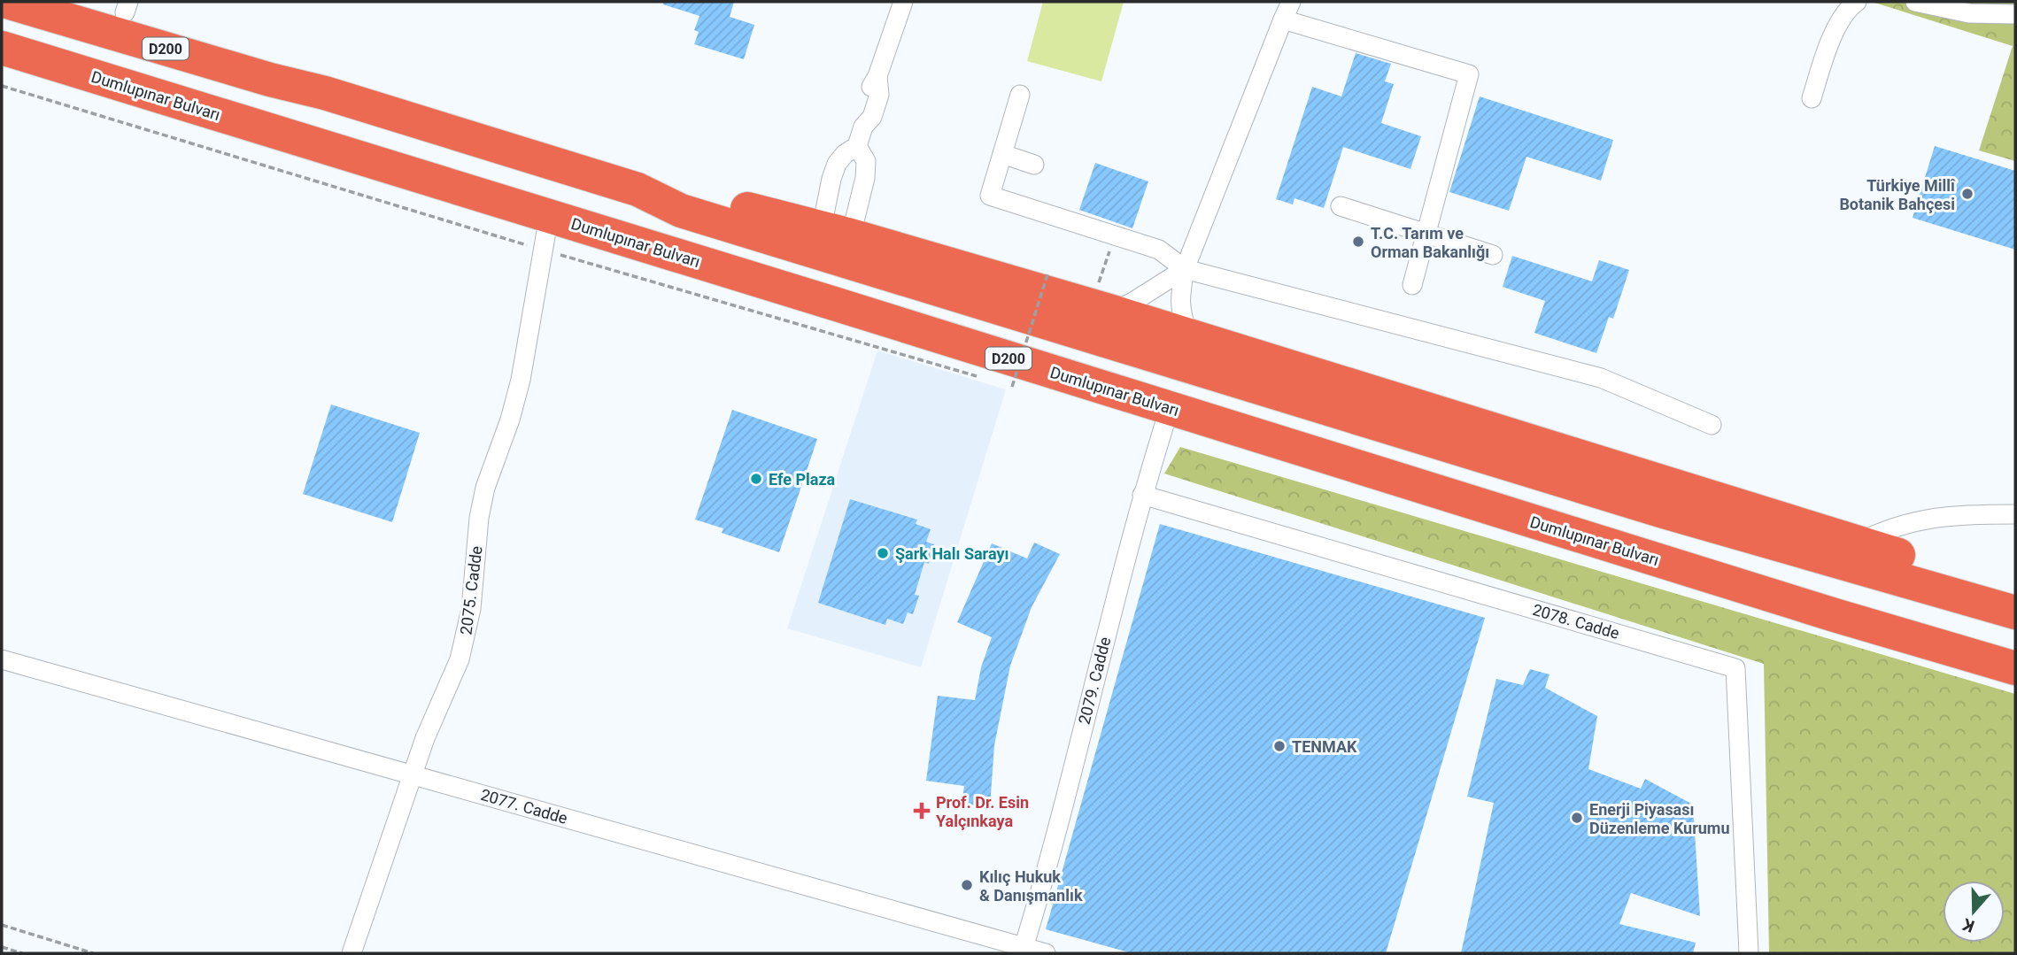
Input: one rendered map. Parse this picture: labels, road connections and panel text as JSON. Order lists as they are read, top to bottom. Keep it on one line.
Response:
{"streets":{"highway":["D200","Dumlupınar Bulvarı"],"street":["2075. Cadde","2078. Cadde","2079. Cadde","2077. Cadde"]},"crossings":[["Dumlupınar Bulvarı","2075. Cadde"],["Dumlupınar Bulvarı","2079. Cadde"],["2075. Cadde","2077. Cadde"],["2078. Cadde","2079. Cadde"],["2079. Cadde","2077. Cadde"]],"places":{"other":["Türkiye Millî Botanik Bahçesi","T.C. Tarım ve Orman Bakanlığı","Efe Plaza","Şark Halı Sarayı","TENMAK","Enerji Piyasası Düzenleme Kurumu","Kılıç Hukuk & Danışmanlık"],"health":["Prof. Dr. Esin Yalçınkaya"]},"north":"bottom"}
